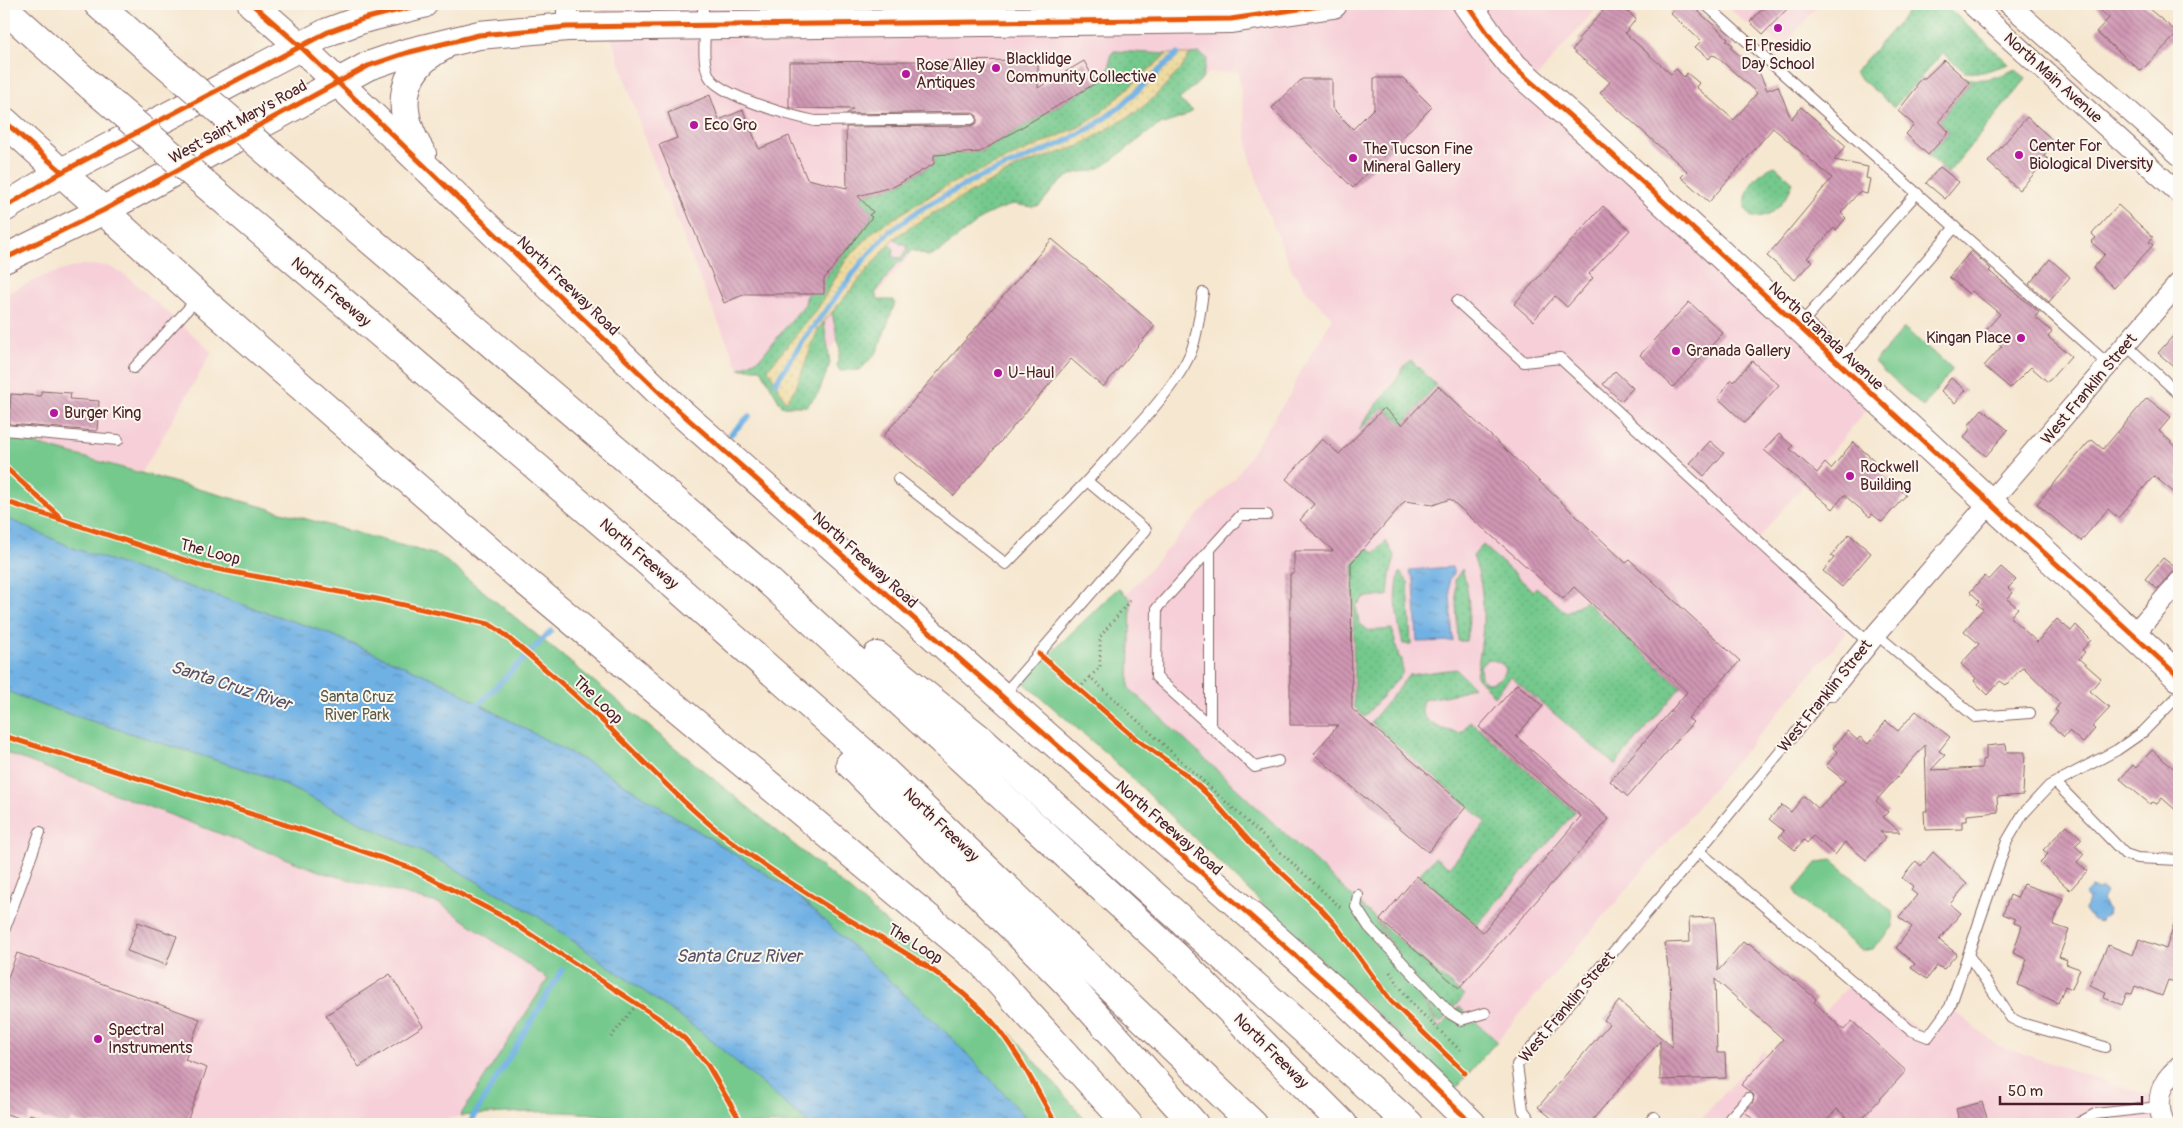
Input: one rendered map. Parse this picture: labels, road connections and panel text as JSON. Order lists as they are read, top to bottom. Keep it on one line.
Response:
{"streets":{"main road":["West Saint Mary's Road","North Freeway Road","North Freeway","North Granada Avenue"],"street":["North Main Avenue","West Franklin Street"],"cycle path":["The Loop"]},"crossings":[["West Saint Mary's Road","North Freeway Road"],["North Granada Avenue","West Franklin Street"]],"water":["Santa Cruz River"],"parks":["Santa Cruz River Park"],"places":["El Presidio Day School","Blacklidge Community Collective","Rose Alley Antiques","Eco Gro","Center For Biological Diversity","The Tucson Fine Mineral Gallery","Kingan Place","Granada Gallery","U-Haul","Burger King","Rockwell Building","Spectral Instruments"],"scale_bar":"50 m"}
